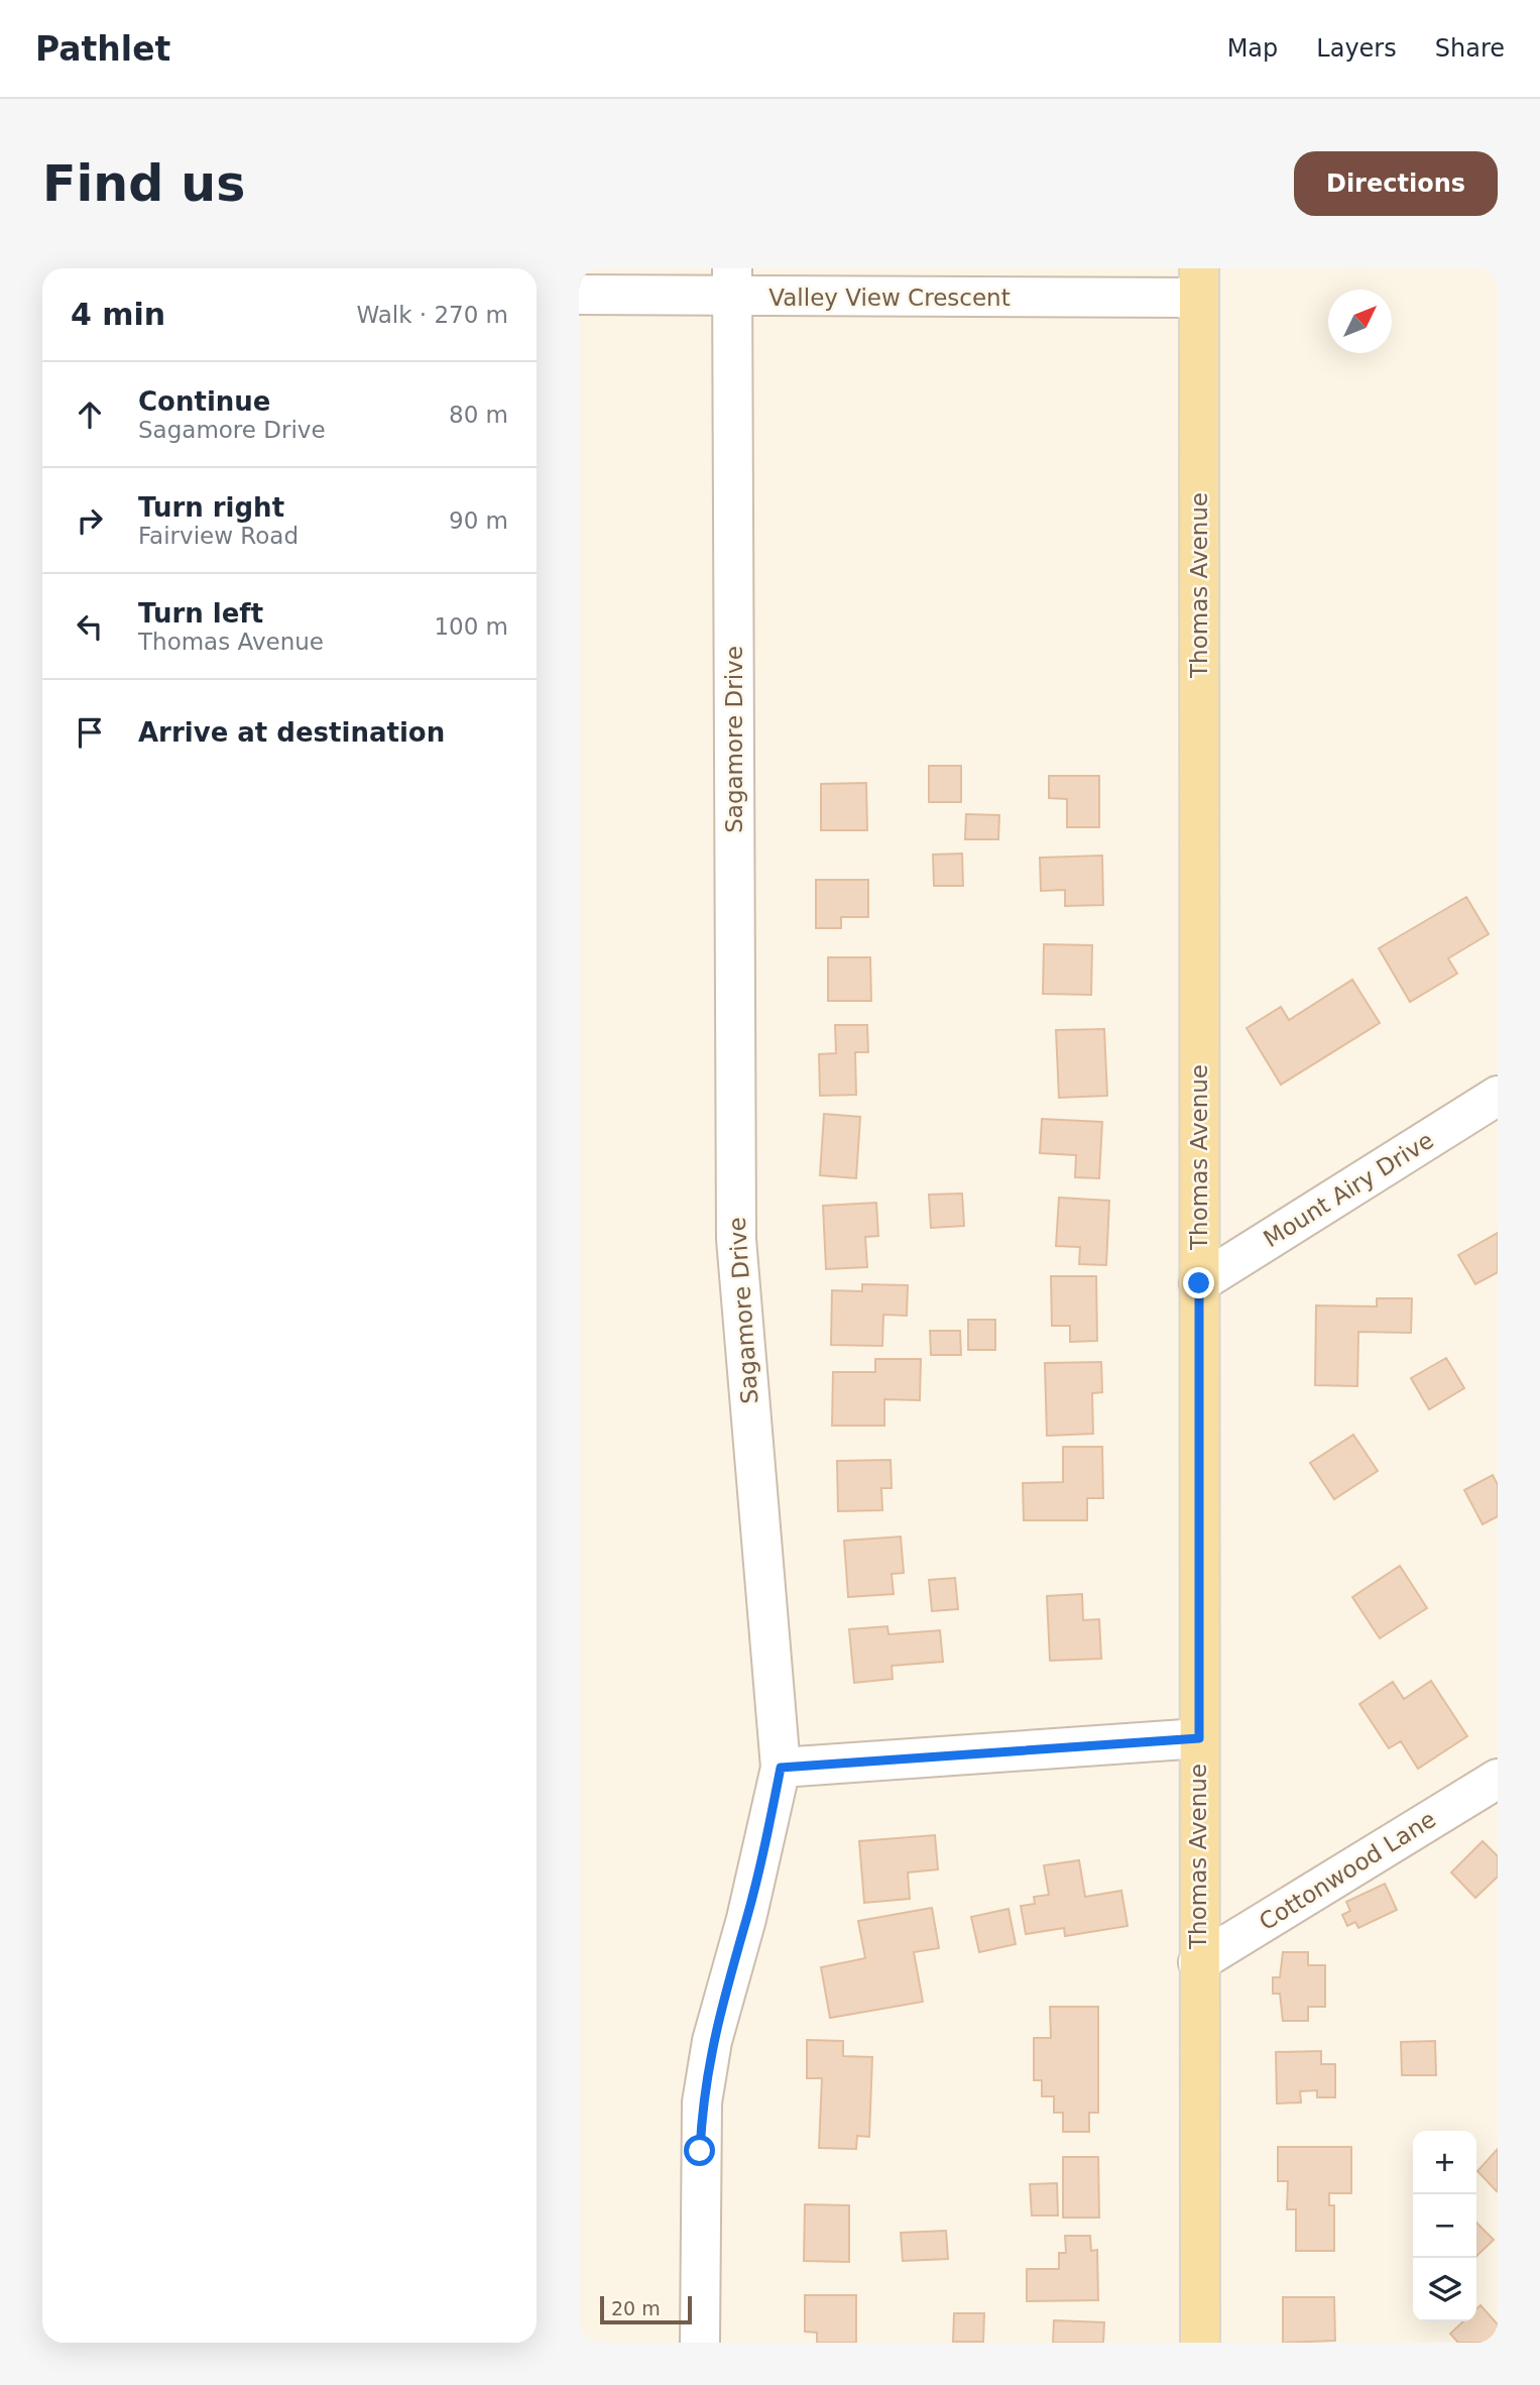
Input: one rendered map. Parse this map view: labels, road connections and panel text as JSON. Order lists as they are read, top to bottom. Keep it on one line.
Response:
{"streets":{"main road":["Thomas Avenue"],"street":["Valley View Crescent","Sagamore Drive","Mount Airy Drive","Cottonwood Lane"]},"crossings":[["Valley View Crescent","Thomas Avenue"],["Valley View Crescent","Sagamore Drive"],["Thomas Avenue","Mount Airy Drive"],["Thomas Avenue","Cottonwood Lane"]],"scale_bar":"20 m","north":"top right","page":{"header":"Pathlet","nav":["Map","Layers","Share"],"buttons":"Directions","title":"Find us","heading":["4 min","Walk · 270 m"],"list":[["Continue","Sagamore Drive","80 m"],["Turn right","Fairview Road","90 m"],["Turn left","Thomas Avenue","100 m"],"Arrive at destination"],"map_buttons":["+","−"],"scale":"20 m"}}
